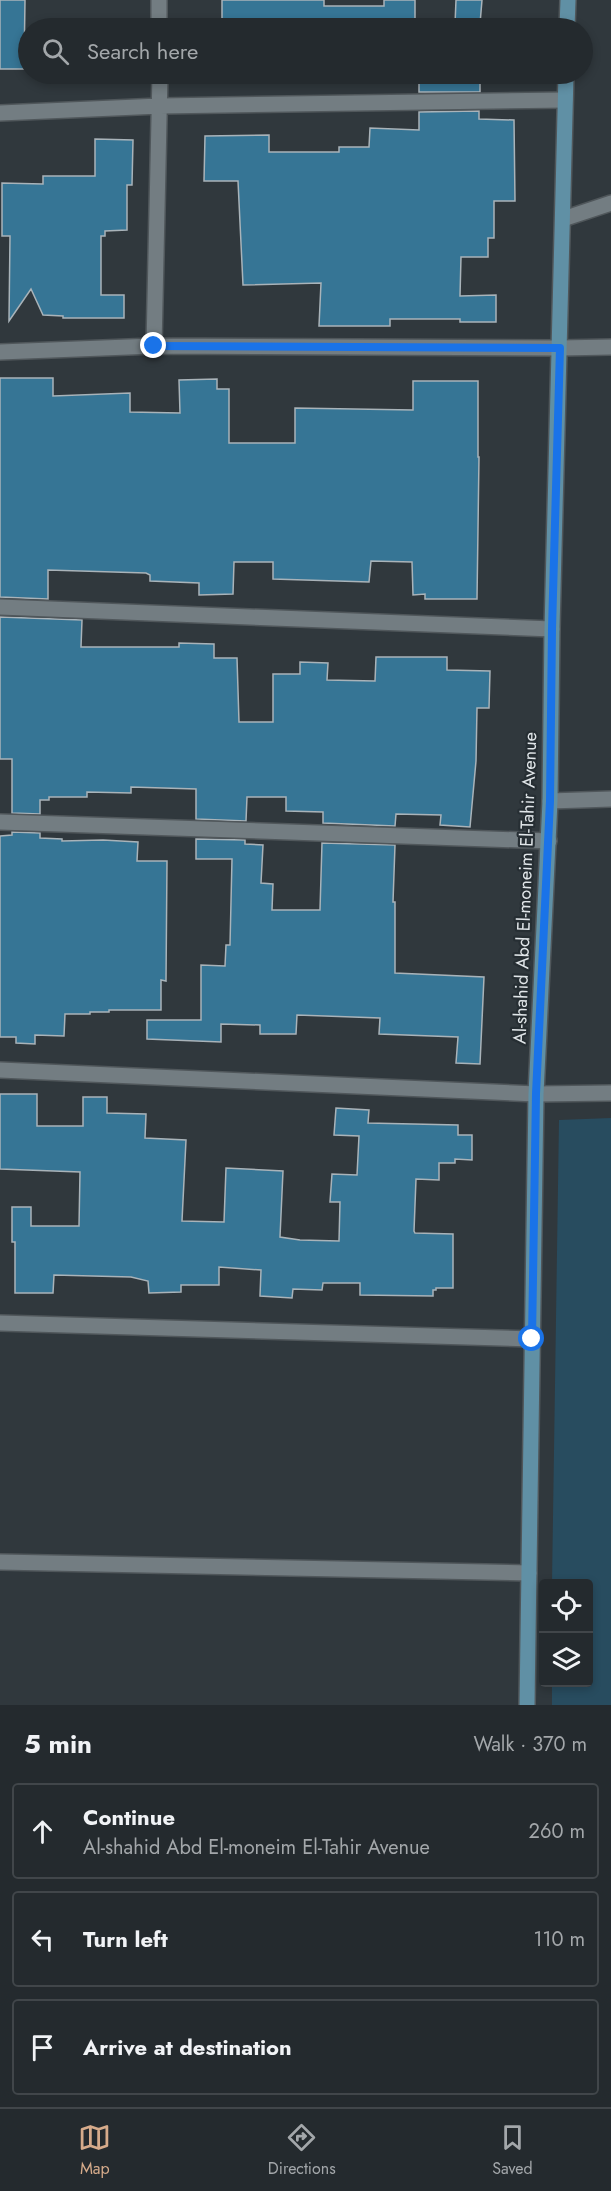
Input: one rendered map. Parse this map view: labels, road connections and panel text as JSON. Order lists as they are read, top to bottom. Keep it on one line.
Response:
{"streets":{"street":["Al-shahid Abd El-moneim El-Tahir Avenue"]},"page":{"search":"Search here","heading":["5 min","Walk · 370 m"],"list":[["Continue","Al-shahid Abd El-moneim El-Tahir Avenue","260 m"],["Turn left","110 m"],"Arrive at destination"],"nav":["Map","Directions","Saved"]}}
